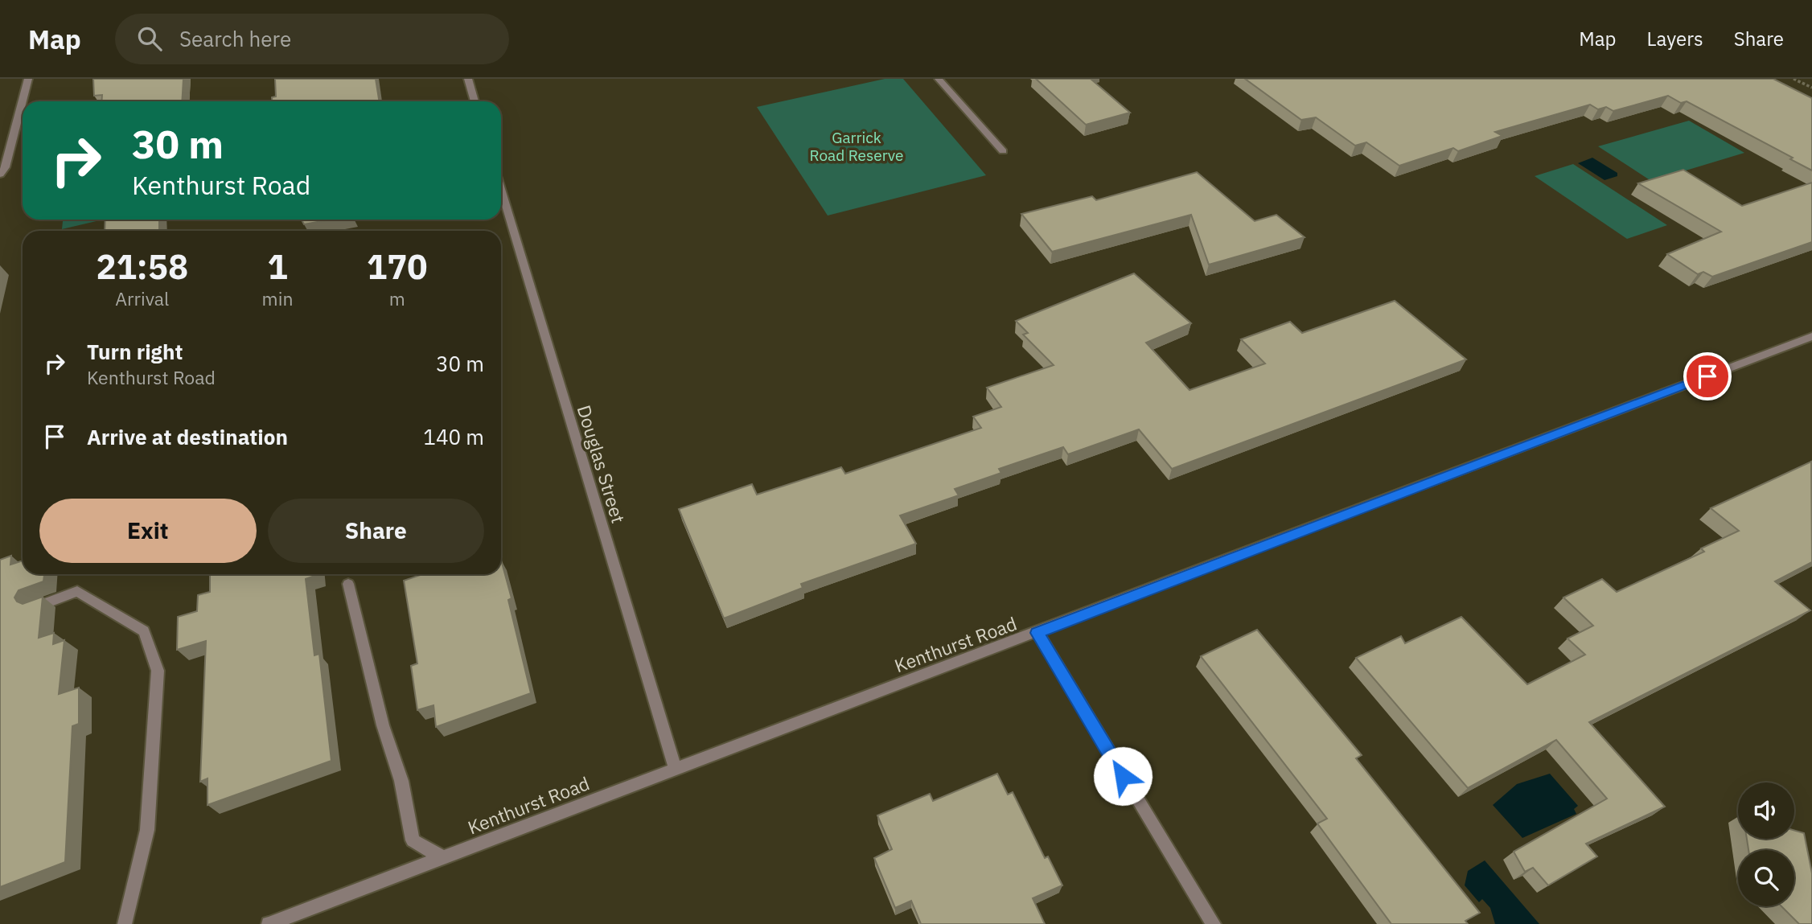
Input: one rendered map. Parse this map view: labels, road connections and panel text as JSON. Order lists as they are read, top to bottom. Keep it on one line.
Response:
{"streets":{"street":["Douglas Street","Kenthurst Road"]},"crossings":[["Douglas Street","Kenthurst Road"]],"parks":["Garrick Road Reserve"],"page":{"header":"Map","search":"Search here","nav":["Map","Layers","Share"],"turn":["30 m","Kenthurst Road"],"eta":["21:58","Arrival","1","min","170","m"],"list":[{"name":"Turn right","note":"Kenthurst Road","value":"30 m"},{"name":"Arrive at destination","value":"140 m"}],"buttons":["Exit","Share"]}}
